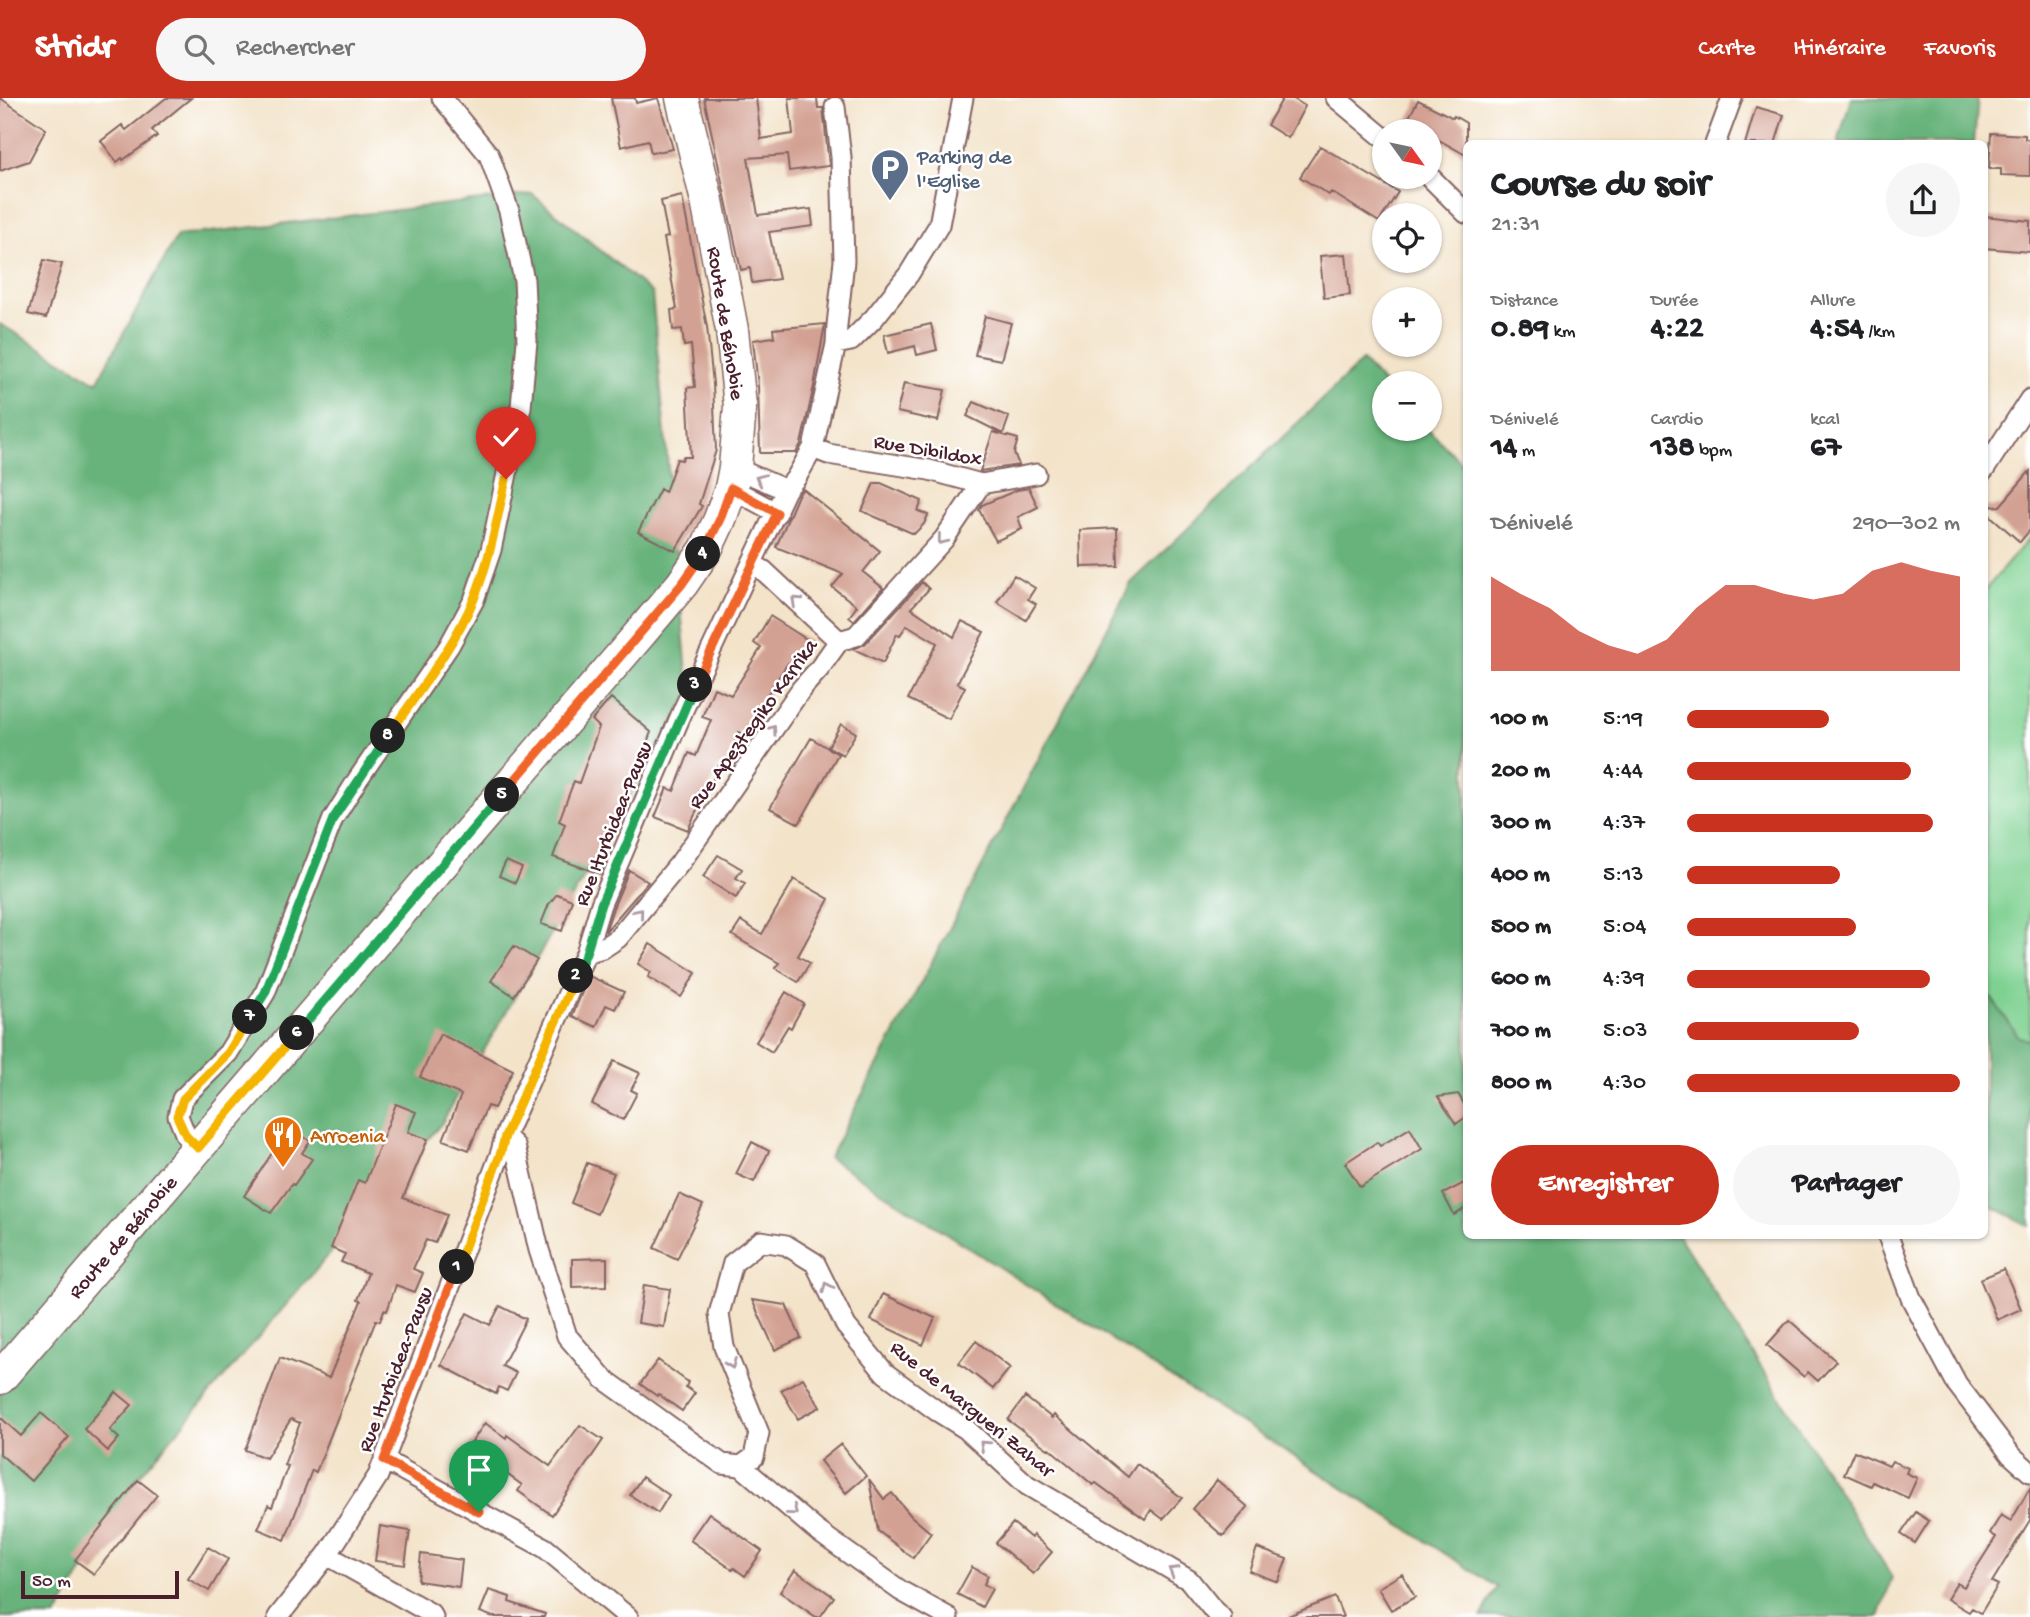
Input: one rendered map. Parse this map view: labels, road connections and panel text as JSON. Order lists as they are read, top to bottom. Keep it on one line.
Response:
{"streets":{"main road":["Route de Béhobie"],"street":["Rue Dibildox","Rue Apeztegiko Karrika","Rue Iturbidea-Pausu","Rue de Margueri Zahar"]},"crossings":[["Rue Dibildox","Rue Apeztegiko Karrika"],["Rue Dibildox","Rue Iturbidea-Pausu"],["Rue Apeztegiko Karrika","Rue Iturbidea-Pausu"]],"places":{"parking":["Parking de l'Eglise"],"restaurant":["Arroenia"]},"scale_bar":"50 m","north":"bottom right","page":{"header":"Stridr","search":"Rechercher","nav":["Carte","Itinéraire","Favoris"],"map_buttons":["+","−"],"heading":["Course du soir","21:31"],"stats":[["Distance","0.89 km"],["Durée","4:22"],["Allure","4:54 /km"],["Dénivelé","14 m"],["Cardio","138 bpm"],["kcal","67"]],"chart":["Dénivelé","290–302 m"],"pins":["4","3","8","5","2","7","6","1"],"list":[{"name":"100 m","note":"5:19"},{"name":"200 m","note":"4:44"},{"name":"300 m","note":"4:37"},{"name":"400 m","note":"5:13"},{"name":"500 m","note":"5:04"},{"name":"600 m","note":"4:39"},{"name":"700 m","note":"5:03"},{"name":"800 m","note":"4:30"}],"buttons":["Enregistrer","Partager"],"scale":"50 m"}}
